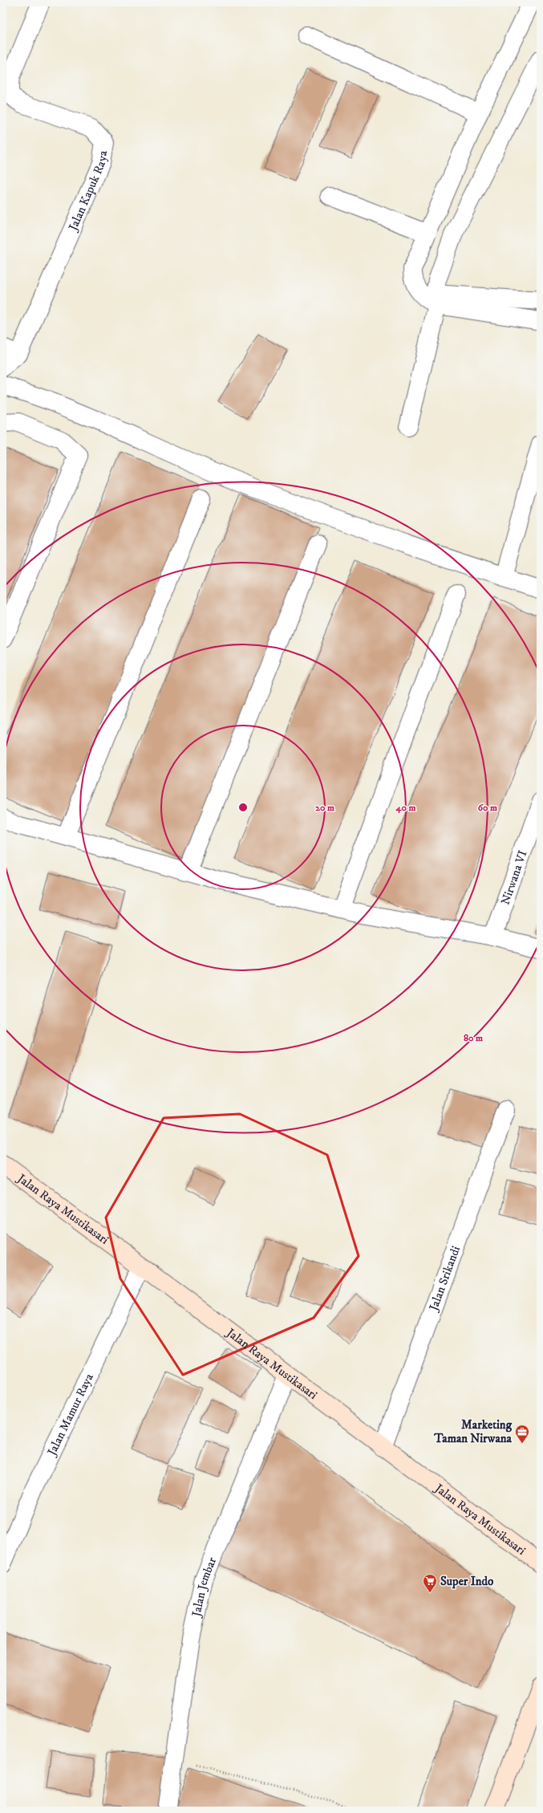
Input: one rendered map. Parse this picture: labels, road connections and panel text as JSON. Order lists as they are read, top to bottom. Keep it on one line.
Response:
{"streets":{"main road":["Jalan Raya Mustikasari"],"street":["Jalan Kapuk Raya","Nirwana VI","Jalan Srikandi","Jalan Mamur Raya","Jalan Jembar"]},"crossings":[["Jalan Raya Mustikasari","Jalan Srikandi"],["Jalan Raya Mustikasari","Jalan Mamur Raya"],["Jalan Raya Mustikasari","Jalan Jembar"]],"places":{"office":["Marketing Taman Nirwana"],"supermarket":["Super Indo"]},"rings":["20 m","40 m","60 m","80 m"]}
